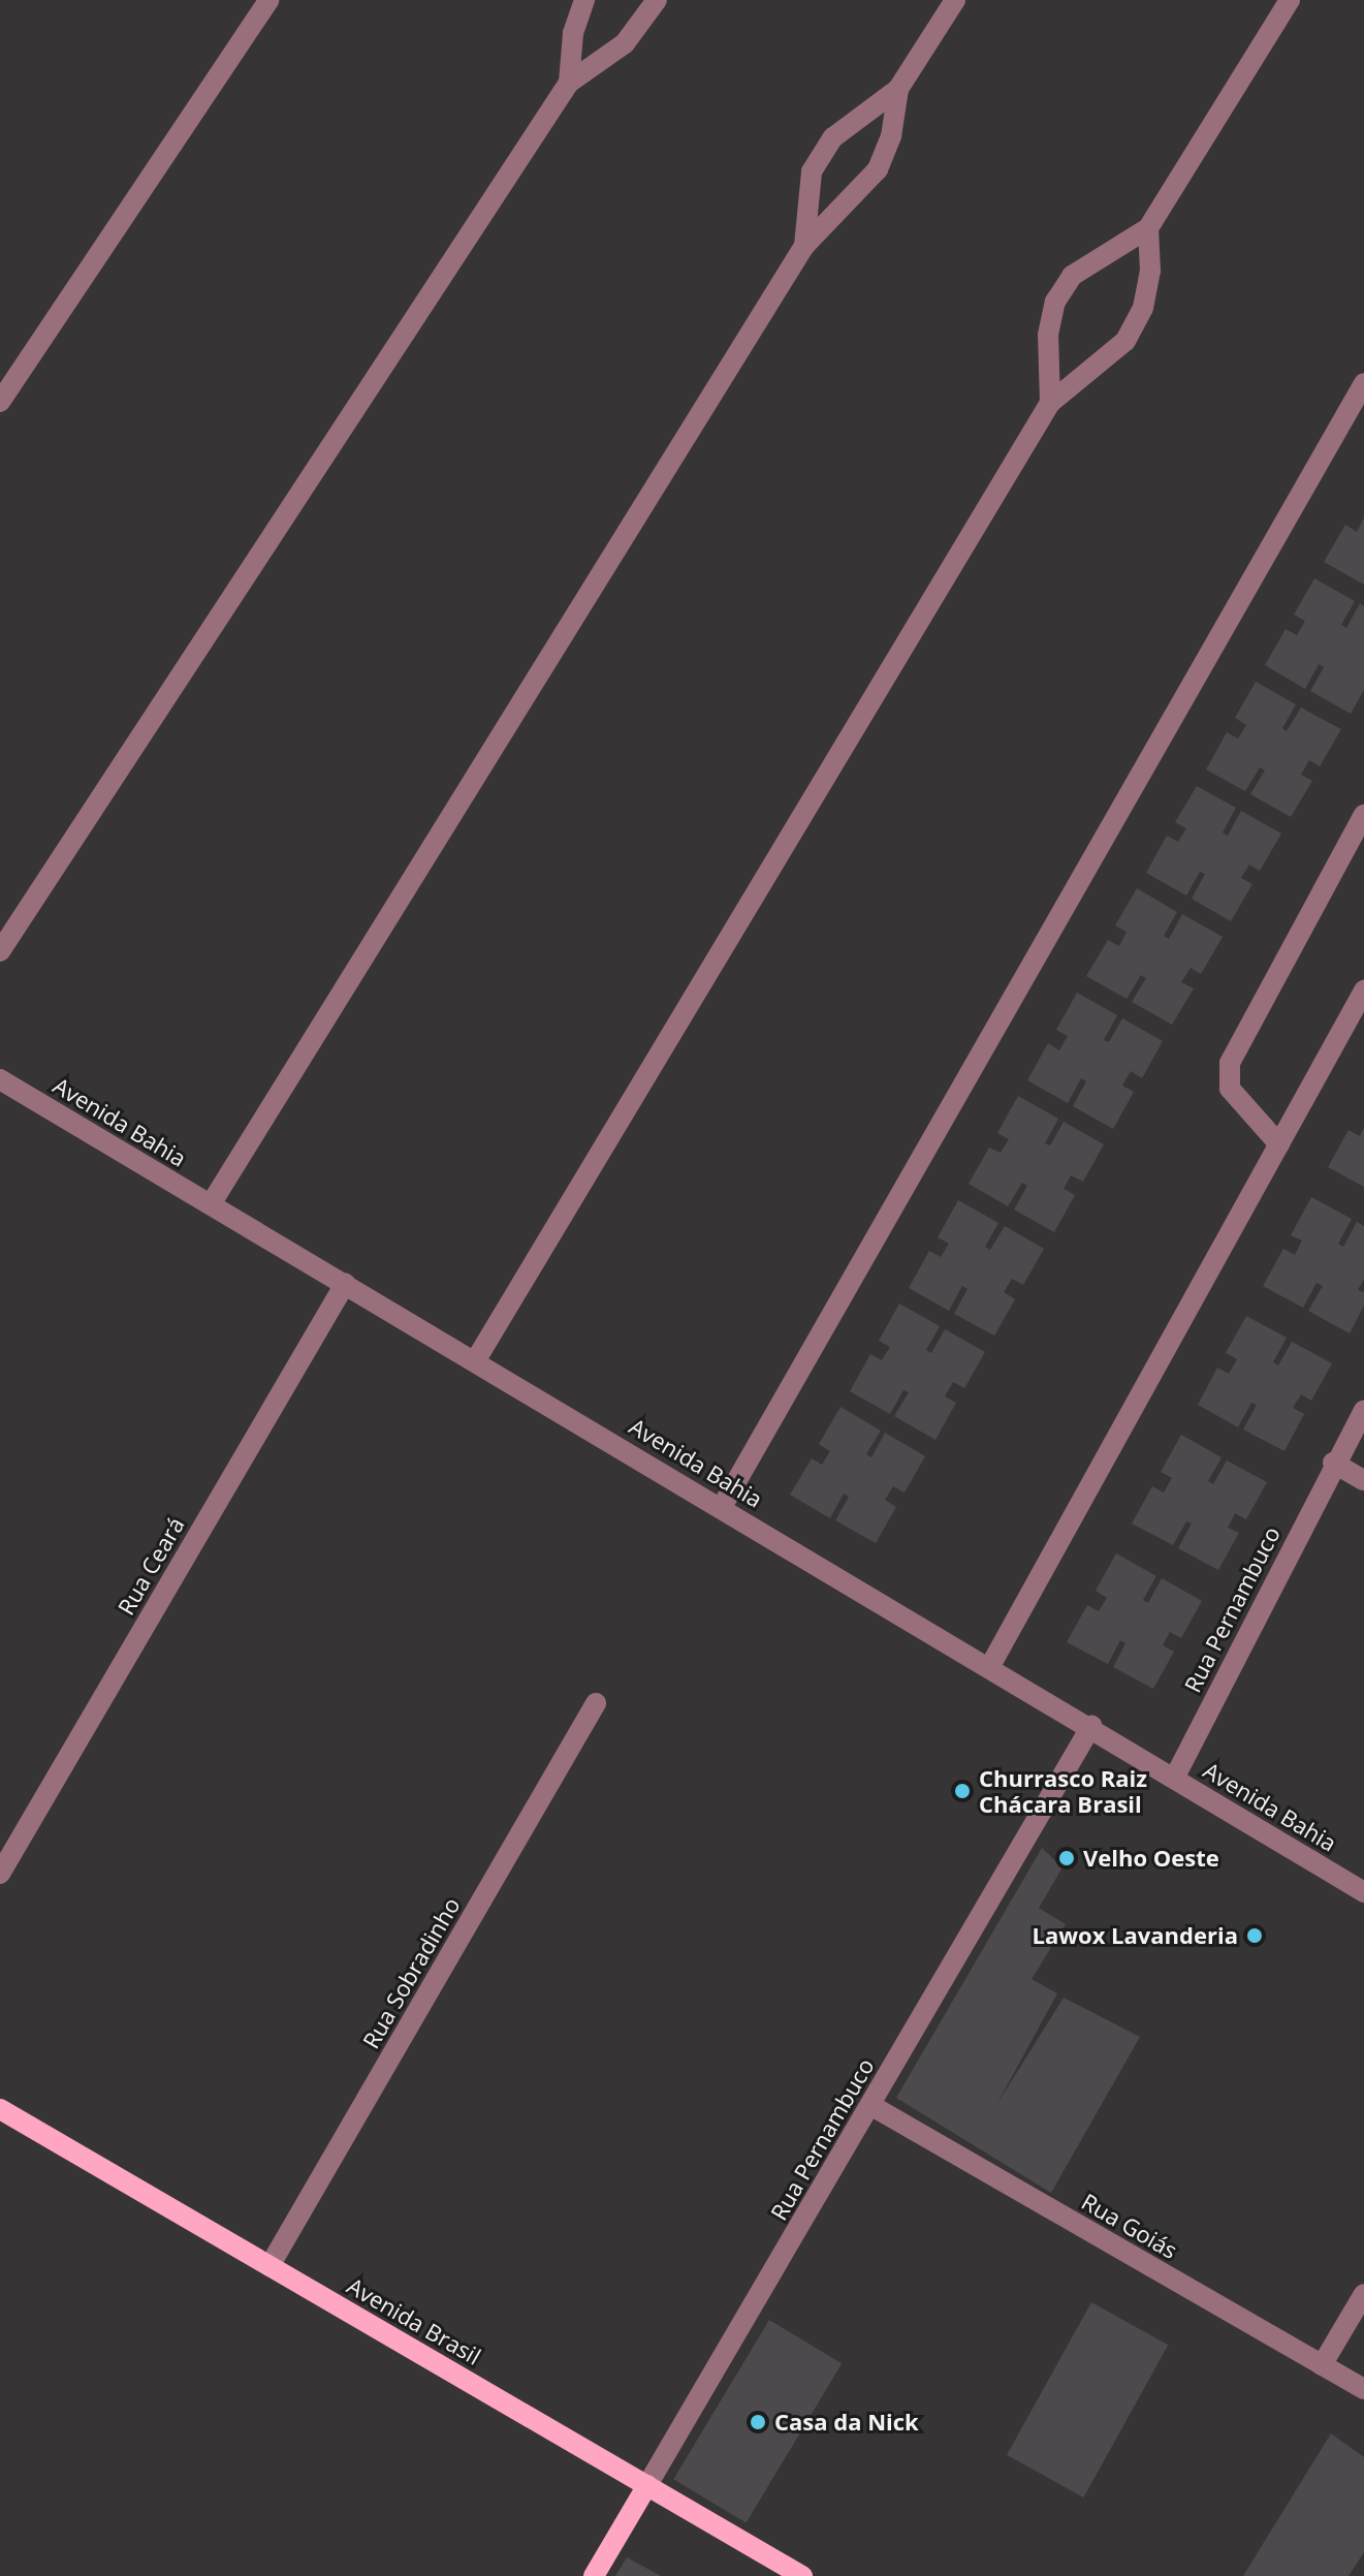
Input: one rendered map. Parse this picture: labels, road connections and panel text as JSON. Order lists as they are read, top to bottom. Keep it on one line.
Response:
{"streets":{"main road":["Rua Pernambuco","Avenida Brasil"],"street":["Avenida Bahia","Rua Ceará","Rua Sobradinho","Rua Goiás"]},"crossings":[["Avenida Bahia","Rua Ceará"],["Avenida Bahia","Rua Pernambuco"],["Rua Pernambuco","Rua Goiás"],["Rua Pernambuco","Avenida Brasil"],["Rua Sobradinho","Avenida Brasil"]],"places":["Churrasco Raiz Chácara Brasil","Velho Oeste","Lawox Lavanderia","Casa da Nick"]}
